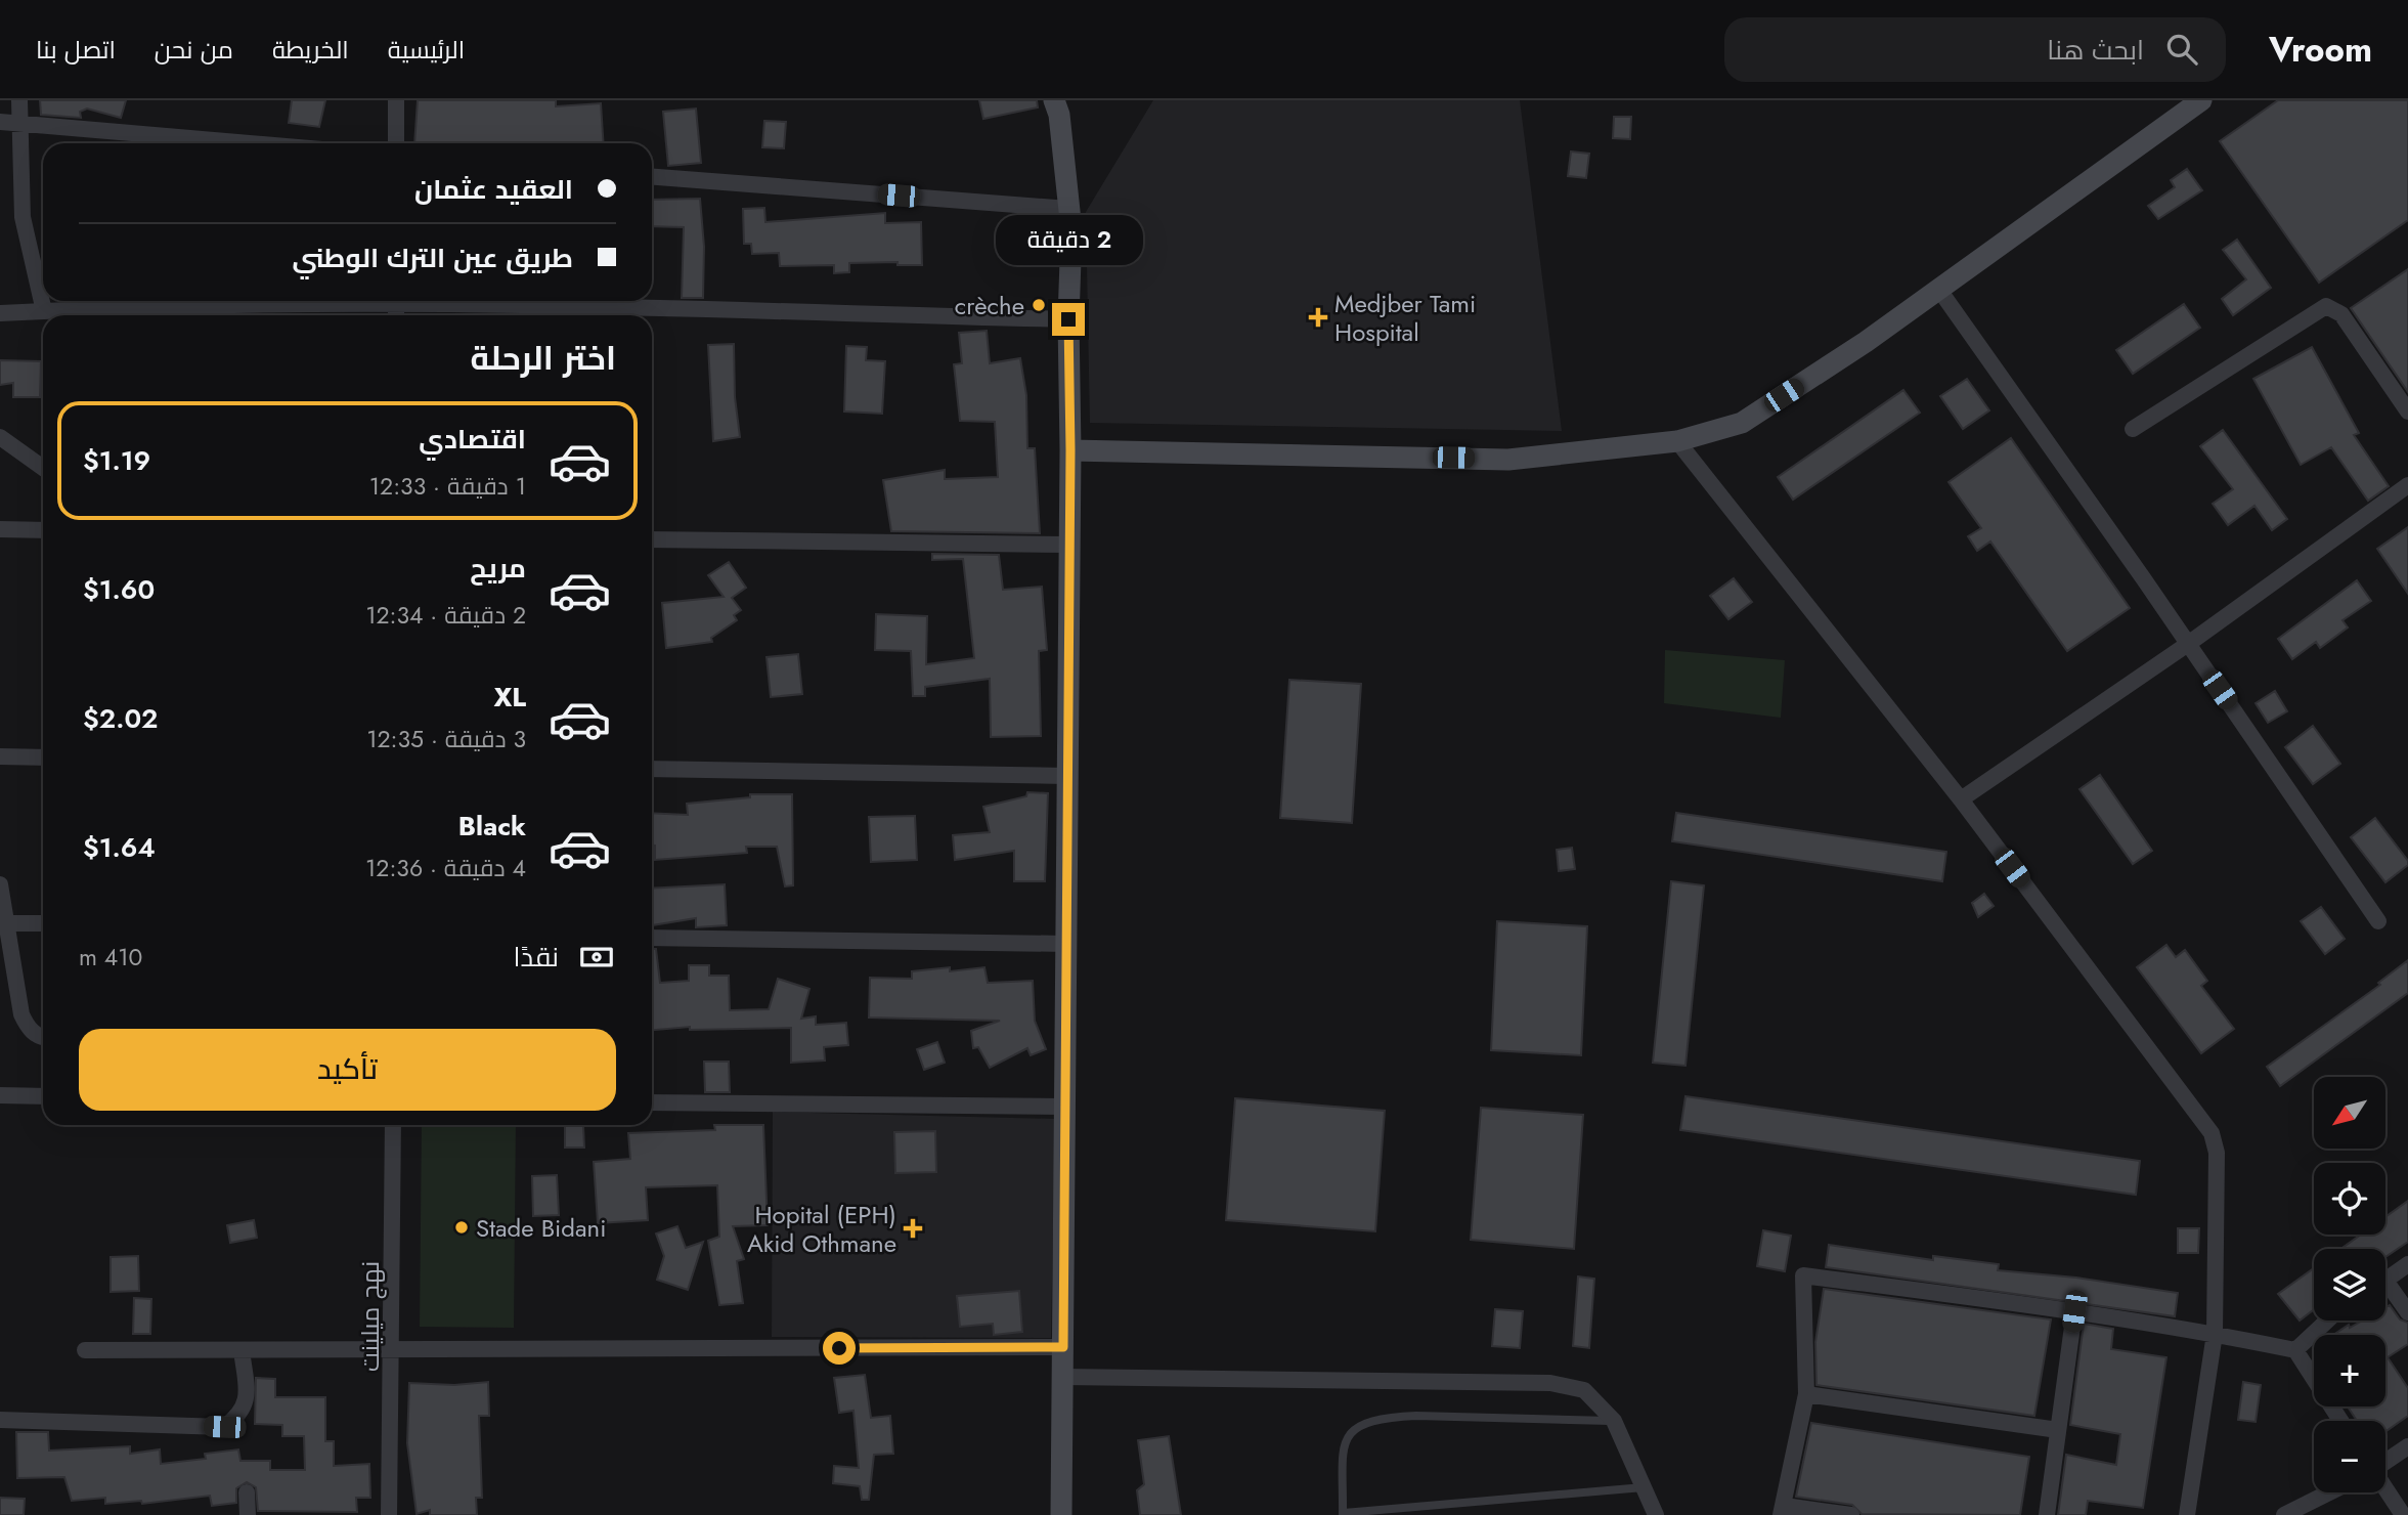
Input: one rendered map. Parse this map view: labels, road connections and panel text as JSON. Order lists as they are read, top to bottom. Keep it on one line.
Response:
{"streets":{"street":["نهج ميلينت"]},"places":{"other":["crèche","Stade Bidani"],"health":["Medjber Tami Hospital","Hopital (EPH) Akid Othmane"]},"north":"bottom left","page":{"header":"Vroom","search":"ابحث هنا","nav":["الرئيسية","الخريطة","من نحن","اتصل بنا"],"banner":["العقيد عثمان","طريق عين الترك الوطني"],"bubble":"2 دقيقة","heading":"اختر الرحلة","list":[{"name":"اقتصادي","note":"1 دقيقة · 12:33","value":"$1.19"},{"name":"مريح","note":"2 دقيقة · 12:34","value":"$1.60"},{"name":"XL","note":"3 دقيقة · 12:35","value":"$2.02"},{"name":"Black","note":"4 دقيقة · 12:36","value":"$1.64"}],"pay":["نقدًا","410 m"],"buttons":"تأكيد","map_buttons":["+","−"]}}
